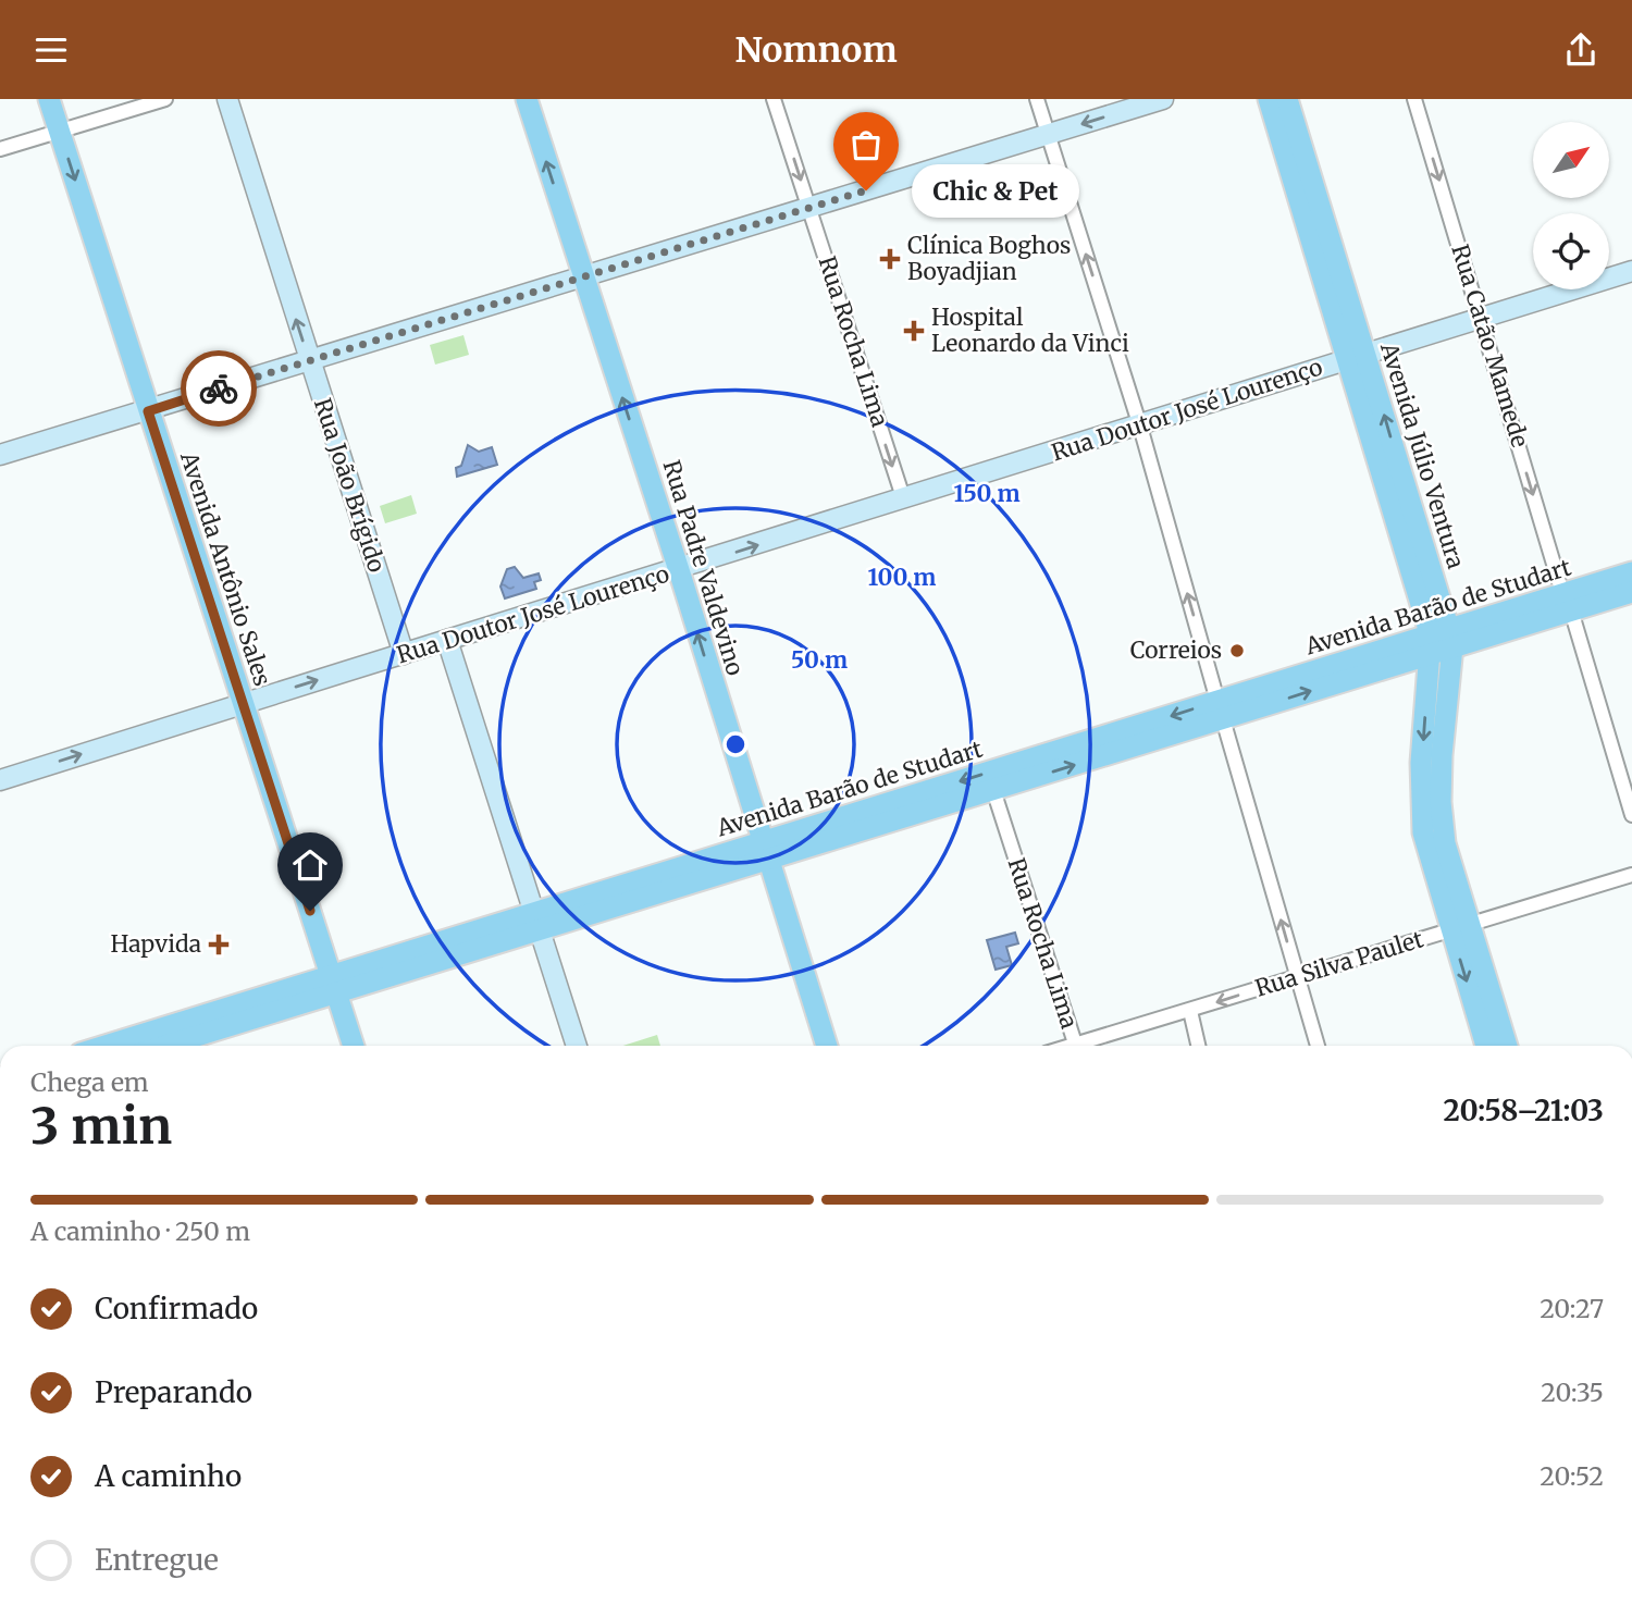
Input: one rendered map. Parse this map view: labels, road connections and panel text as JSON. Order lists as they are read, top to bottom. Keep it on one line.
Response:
{"streets":{"main road":["Avenida Júlio Ventura","Rua Padre Valdevino","Avenida Antônio Sales","Avenida Barão de Studart"],"street":["Rua Rocha Lima","Rua Catão Mamede","Rua Doutor José Lourenço","Rua João Brígido","Rua Silva Paulet"]},"crossings":[["Rua Rocha Lima","Rua Doutor José Lourenço"],["Rua Rocha Lima","Avenida Barão de Studart"],["Rua Catão Mamede","Rua Doutor José Lourenço"],["Rua Catão Mamede","Avenida Barão de Studart"],["Rua Doutor José Lourenço","Avenida Júlio Ventura"],["Rua Doutor José Lourenço","Rua João Brígido"],["Rua Doutor José Lourenço","Rua Padre Valdevino"],["Rua Doutor José Lourenço","Avenida Antônio Sales"],["Avenida Júlio Ventura","Avenida Barão de Studart"],["Avenida Júlio Ventura","Rua Silva Paulet"],["Rua Padre Valdevino","Avenida Barão de Studart"],["Avenida Antônio Sales","Avenida Barão de Studart"]],"one_way":["Rua Rocha Lima","Rua Catão Mamede","Rua Doutor José Lourenço","Rua João Brígido","Rua Padre Valdevino"],"places":{"other":["Chic & Pet","Correios"],"health":["Clínica Boghos Boyadjian","Hospital Leonardo da Vinci","Hapvida"]},"north":"top right","page":{"header":"Nomnom","bubble":"Chic & Pet","heading":["3 min","Chega em","20:58–21:03"],"bar":"A caminho · 250 m","list":[["Confirmado","20:27"],["Preparando","20:35"],["A caminho","20:52"],"Entregue"]},"rings":["150 m","100 m","50 m"]}
